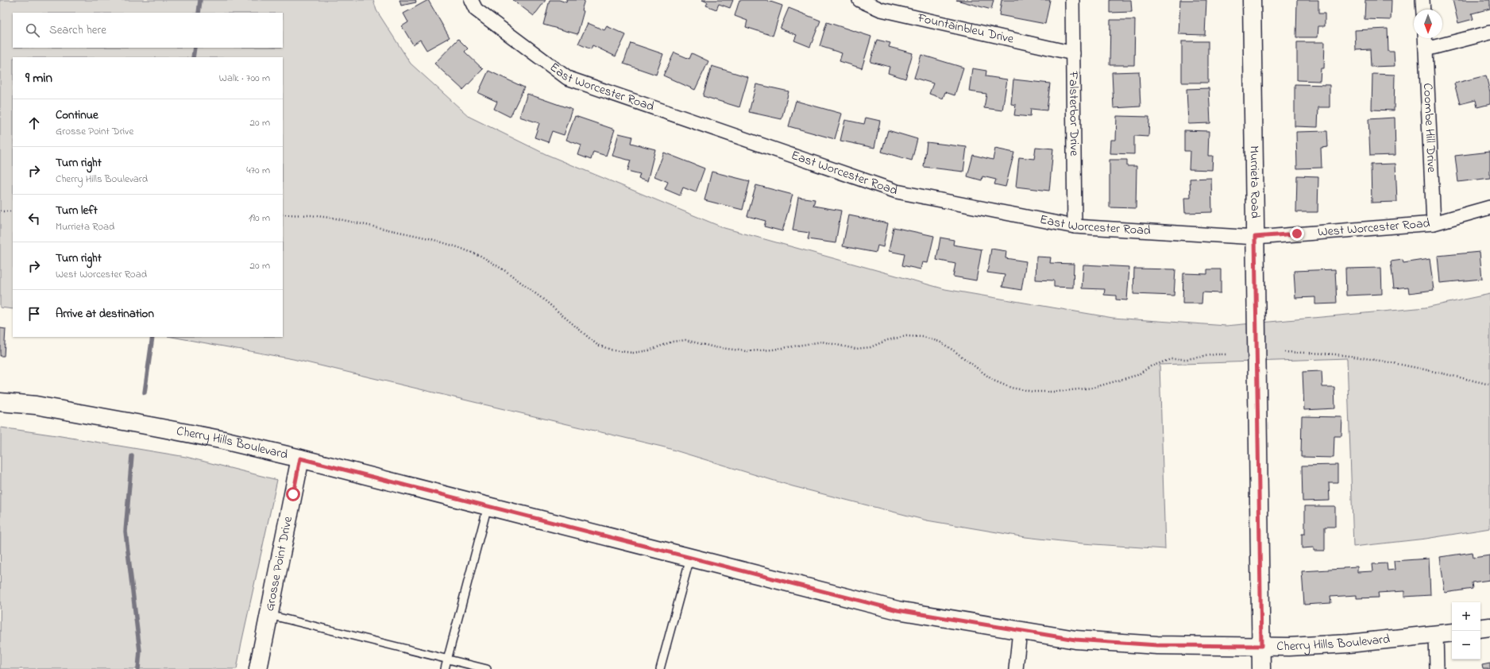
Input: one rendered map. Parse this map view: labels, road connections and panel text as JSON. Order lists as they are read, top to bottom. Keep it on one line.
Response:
{"streets":{"street":["Fountainbleu Drive","East Worcester Road","Falsterbor Drive","Coombe Hill Drive","Murrieta Road","West Worcester Road","Cherry Hills Boulevard","Grosse Point Drive"]},"crossings":[["Fountainbleu Drive","Falsterbor Drive"],["East Worcester Road","Falsterbor Drive"],["East Worcester Road","Murrieta Road"],["East Worcester Road","West Worcester Road"],["Coombe Hill Drive","West Worcester Road"],["Murrieta Road","West Worcester Road"],["Murrieta Road","Cherry Hills Boulevard"],["Cherry Hills Boulevard","Grosse Point Drive"]],"north":"bottom","page":{"search":"Search here","heading":["9 min","Walk · 700 m"],"list":[["Continue","Grosse Point Drive","20 m"],["Turn right","Cherry Hills Boulevard","470 m"],["Turn left","Murrieta Road","190 m"],["Turn right","West Worcester Road","20 m"],"Arrive at destination"],"map_buttons":["+","−"]}}
